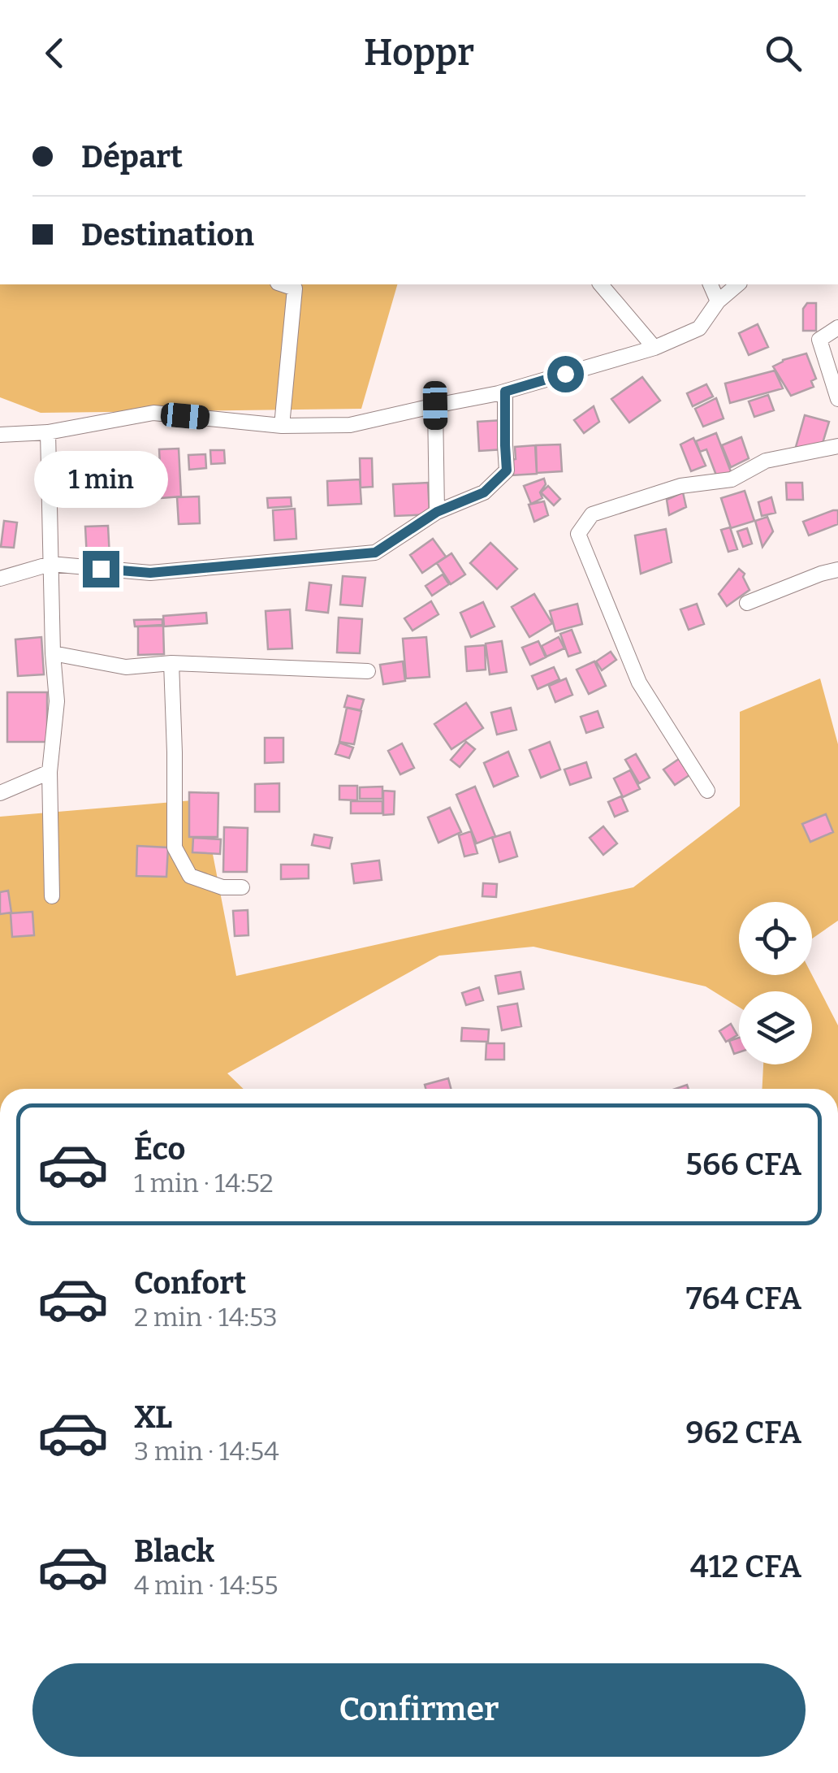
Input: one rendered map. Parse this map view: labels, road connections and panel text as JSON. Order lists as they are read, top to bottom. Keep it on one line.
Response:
{"page":{"header":"Hoppr","banner":["Départ","Destination"],"bubble":"1 min","list":[{"name":"Éco","note":"1 min · 14:52","value":"566 CFA"},{"name":"Confort","note":"2 min · 14:53","value":"764 CFA"},{"name":"XL","note":"3 min · 14:54","value":"962 CFA"},{"name":"Black","note":"4 min · 14:55","value":"412 CFA"}],"buttons":"Confirmer"}}
